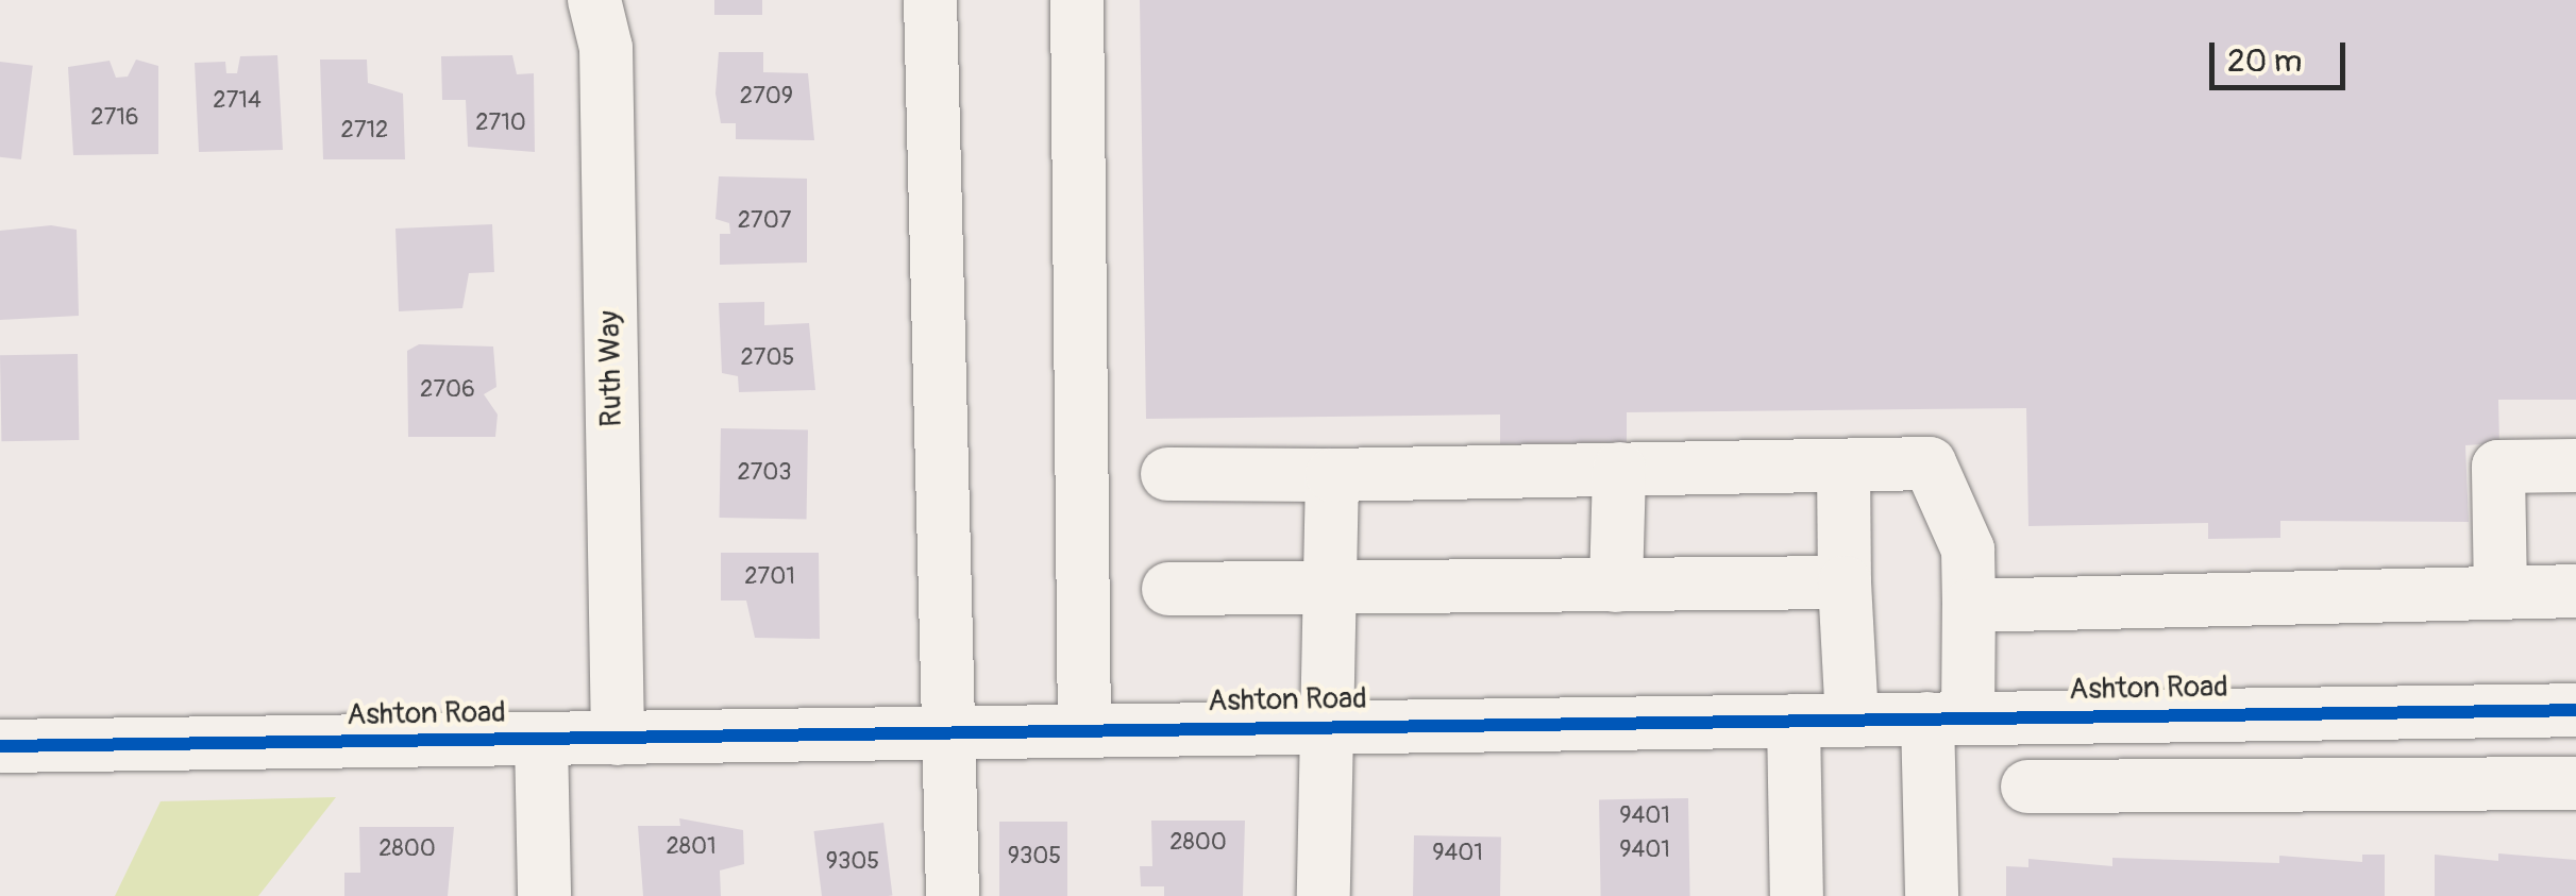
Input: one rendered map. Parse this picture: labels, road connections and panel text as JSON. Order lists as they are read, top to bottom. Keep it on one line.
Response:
{"streets":{"street":["Ruth Way","Ashton Road"]},"crossings":[["Ruth Way","Ashton Road"]],"house_numbers":["2709","2714","2716","2710","2712","2707","2705","2706","2703","2701","9401","2800","2801","2800","9401","9401","9305","9305"],"scale_bar":"20 m"}
